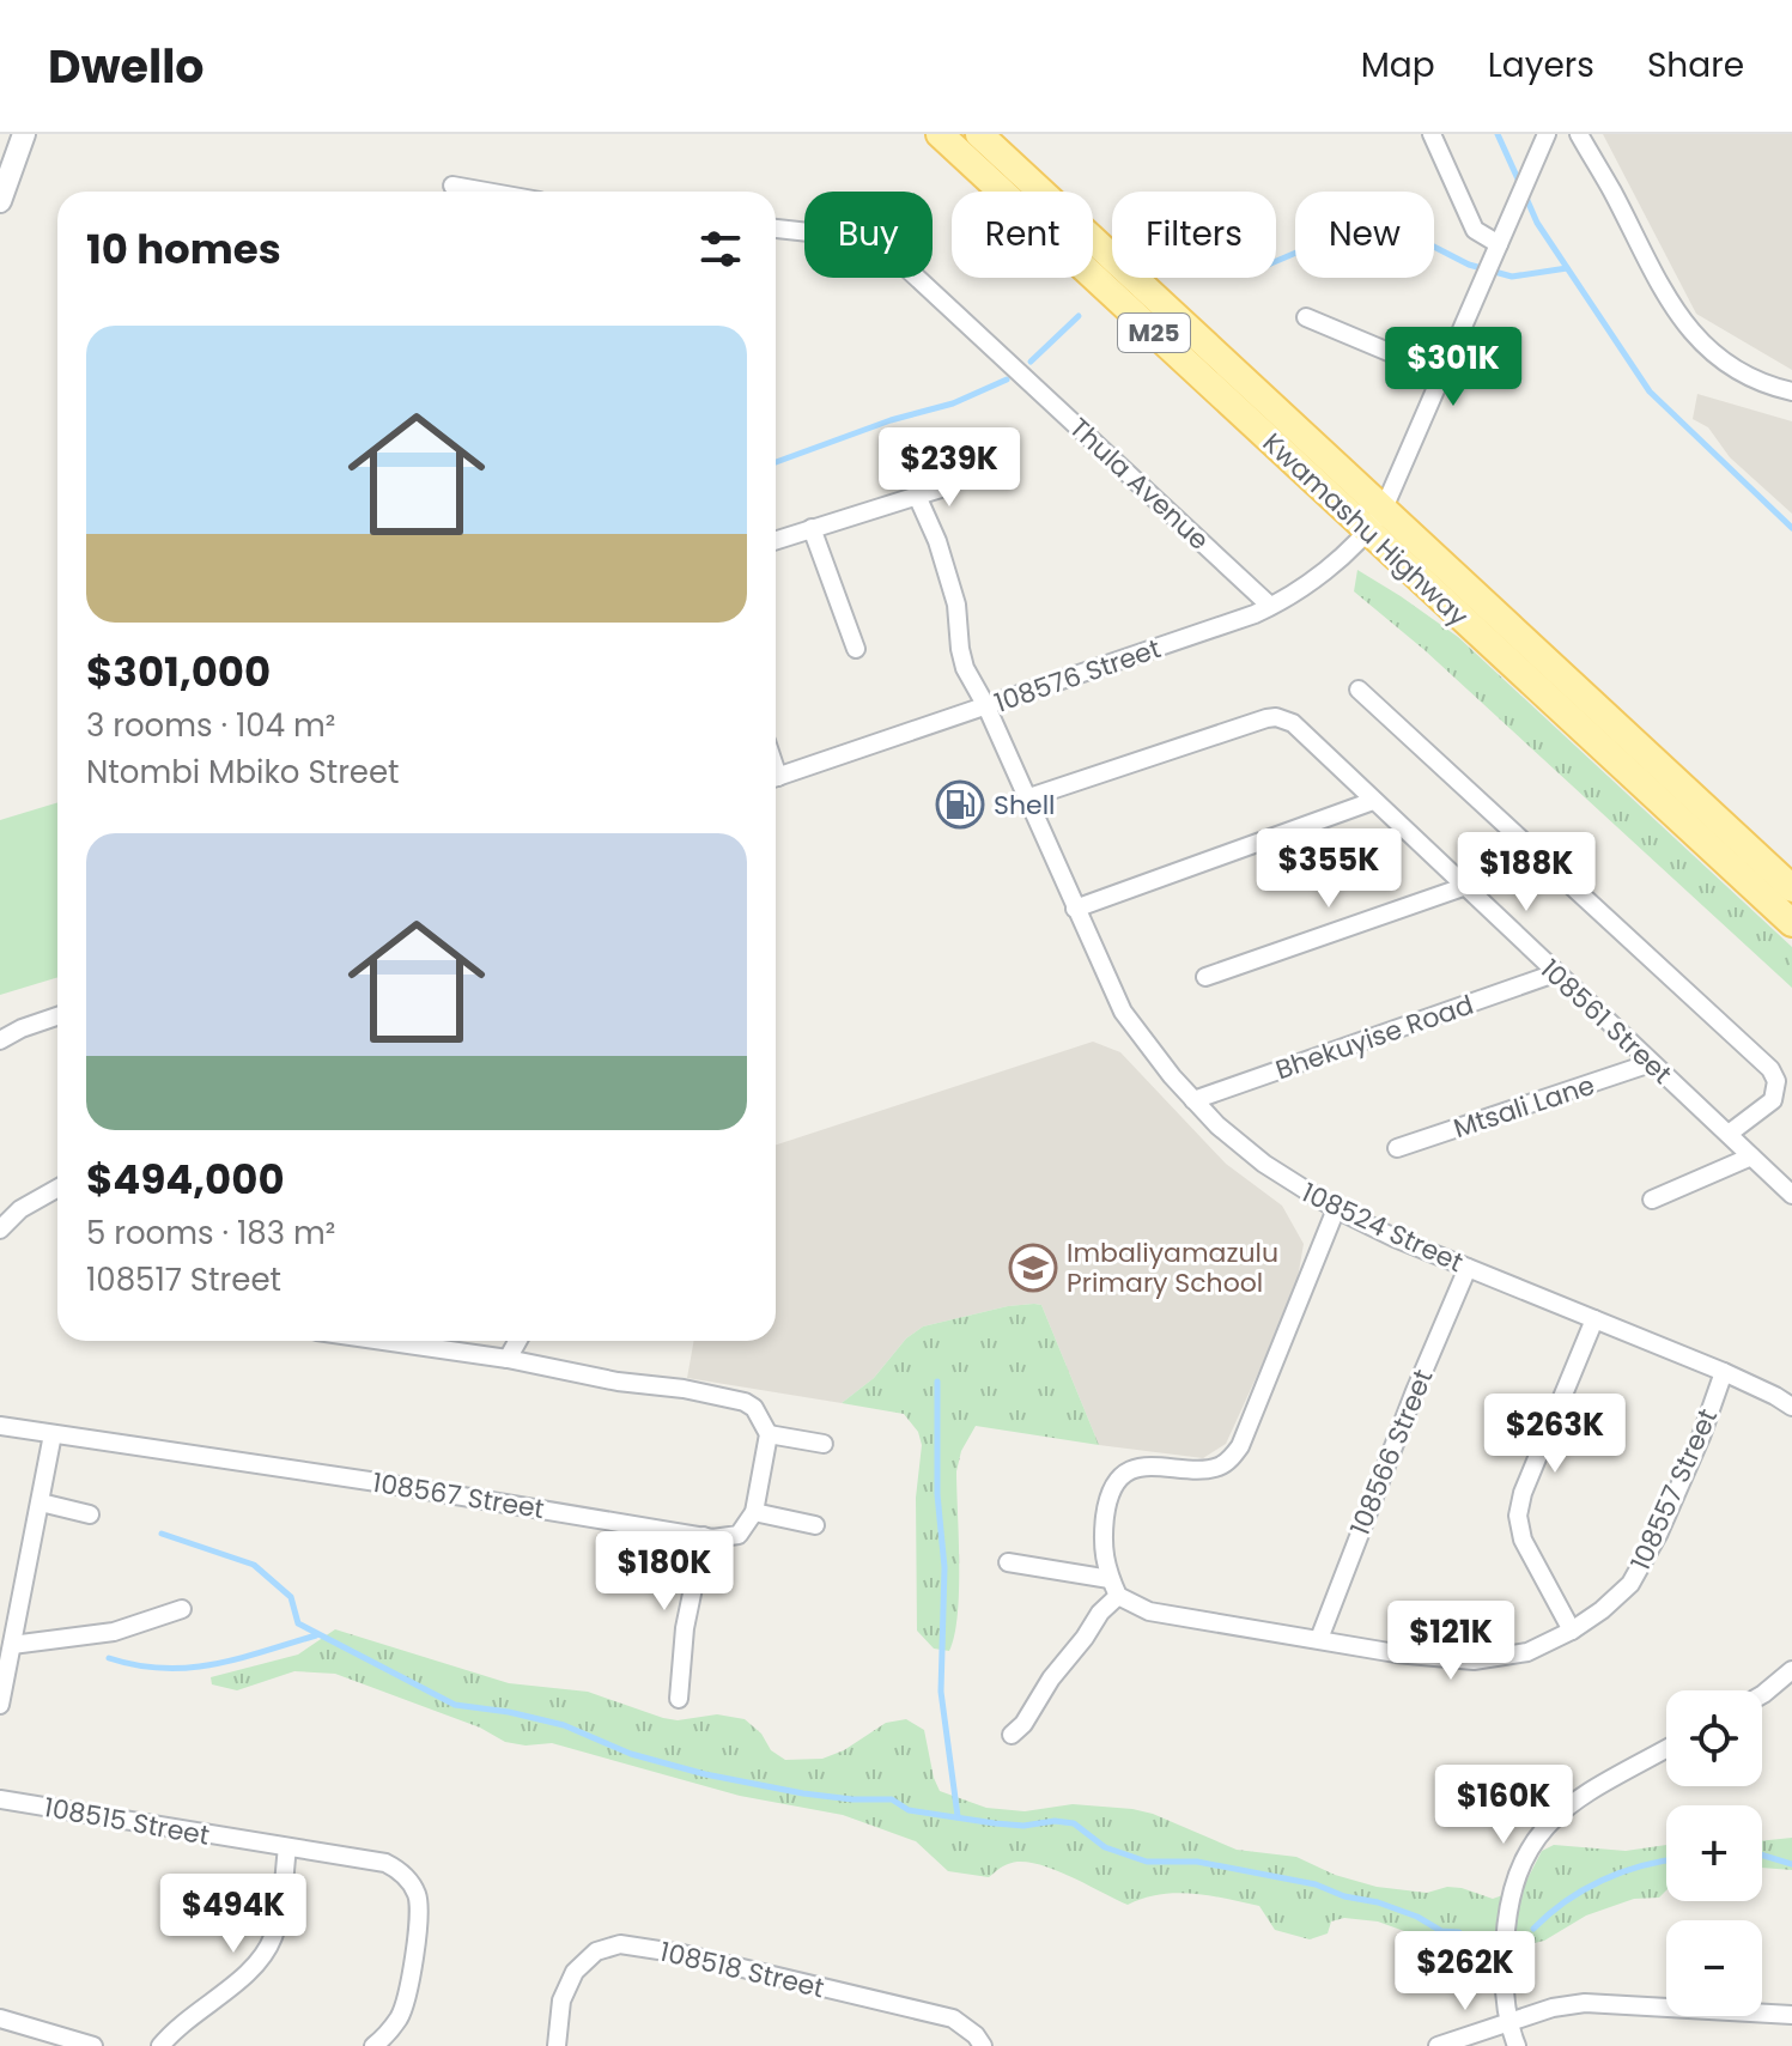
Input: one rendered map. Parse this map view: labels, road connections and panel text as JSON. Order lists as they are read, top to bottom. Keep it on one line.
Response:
{"streets":{"main road":["M25","Kwamashu Highway"],"street":["Thula Avenue","108576 Street","108561 Street","Bhekuyise Road","Mtsali Lane","108524 Street","108566 Street","108557 Street","108567 Street","108515 Street","108518 Street"]},"crossings":[["Thula Avenue","108576 Street"],["Kwamashu Highway","108576 Street"],["108576 Street","108524 Street"],["108561 Street","Bhekuyise Road"],["108561 Street","Mtsali Lane"],["108561 Street","108524 Street"],["Bhekuyise Road","108524 Street"],["108524 Street","108566 Street"],["108524 Street","108557 Street"],["108566 Street","108557 Street"]],"places":{"fuel station":["Shell"],"school or university":["Imbaliyamazulu Primary School"]},"page":{"header":"Dwello","nav":["Map","Layers","Share"],"chip":["Buy","Rent","Filters","New"],"heading":"10 homes","list":[{"name":"$301,000","note":"3 rooms · 104 m² · Ntombi Mbiko Street"},{"name":"$494,000","note":"5 rooms · 183 m² · 108517 Street"}],"price":["$301K","$239K","$355K","$188K","$263K","$180K","$121K","$160K","$494K","$262K"],"map_buttons":["+","−"]}}
